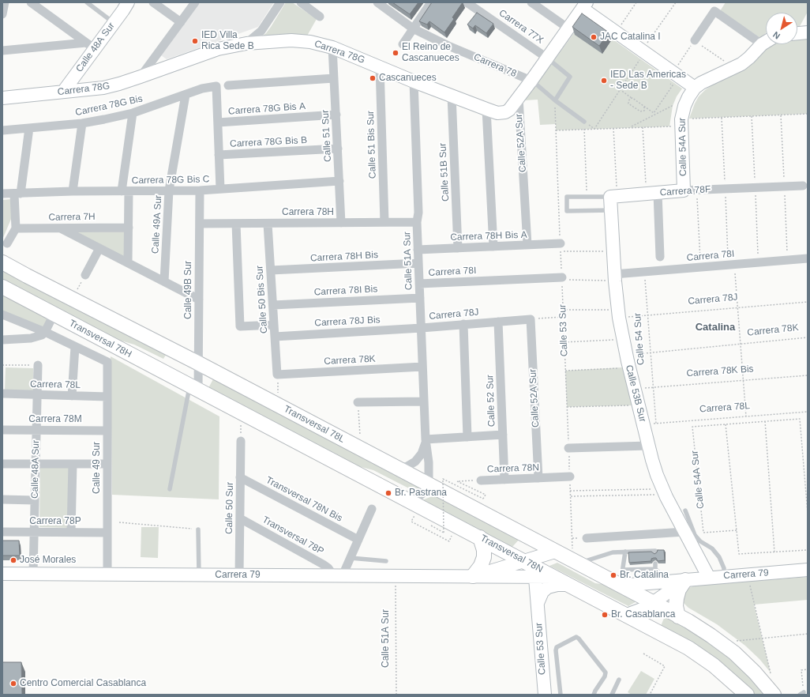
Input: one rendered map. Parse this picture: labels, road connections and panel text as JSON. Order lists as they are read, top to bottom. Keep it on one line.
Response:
{"streets":{"main road":["Transversal 78H","Transversal 78L","Transversal 78N"],"street":["Carrera 77X","Calle 48A Sur","Carrera 78G","Carrera 78","Carrera 78G Bis","Carrera 78G Bis A","Calle 51 Sur","Carrera 78G Bis B","Calle 52A Sur","Calle 51 Bis Sur","Calle 54A Sur","Calle 51B Sur","Carrera 78G Bis C","Carrera 78F","Carrera 78H","Carrera 7H","Calle 49A Sur","Carrera 78H Bis A","Carrera 78I","Carrera 78H Bis","Calle 51A Sur","Calle 49B Sur","Carrera 78I Bis","Calle 50 Bis Sur","Carrera 78J","Carrera 78J Bis","Calle 53 Sur","Carrera 78K","Carrera 78L","Calle 53B Sur","Calle 52 Sur","Carrera 78M","Calle 49 Sur","Carrera 78N","Transversal 78N Bis","Calle 50 Sur","Carrera 78P","Transversal 78P","Carrera 79"],"path":["Calle 54 Sur","Carrera 78K Bis"]},"crossings":[["Carrera 77X","Calle 52A Sur"],["Calle 48A Sur","Carrera 78G"],["Calle 48A Sur","Carrera 78L"],["Calle 48A Sur","Carrera 78M"],["Calle 48A Sur","Carrera 78P"],["Calle 48A Sur","Carrera 79"],["Carrera 78G","Calle 51 Sur"],["Carrera 78G","Calle 52A Sur"],["Carrera 78G","Calle 51 Bis Sur"],["Carrera 78G","Calle 51B Sur"],["Carrera 78G","Calle 51A Sur"],["Carrera 78","Calle 52A Sur"],["Carrera 78G Bis","Carrera 78G Bis A"],["Carrera 78G Bis","Calle 49A Sur"],["Carrera 78G Bis A","Calle 51 Sur"],["Carrera 78G Bis A","Carrera 78G Bis B"],["Carrera 78G Bis A","Carrera 78G Bis C"],["Calle 51 Sur","Carrera 78G Bis B"],["Calle 51 Sur","Carrera 78G Bis C"],["Calle 51 Sur","Carrera 78H"],["Calle 52A Sur","Carrera 78H Bis A"],["Calle 52A Sur","Carrera 78J"],["Calle 52A Sur","Carrera 78N"],["Calle 51 Bis Sur","Carrera 78H"],["Calle 54A Sur","Carrera 78F"],["Calle 51B Sur","Carrera 78H Bis A"],["Carrera 78G Bis C","Calle 49A Sur"],["Carrera 78G Bis C","Calle 49B Sur"],["Carrera 78F","Calle 53B Sur"],["Carrera 78H","Calle 51A Sur"],["Carrera 78H","Calle 49B Sur"],["Carrera 78H","Calle 50 Bis Sur"],["Carrera 78H Bis A","Calle 51A Sur"],["Carrera 78H Bis A","Calle 53 Sur"],["Carrera 78I","Calle 51A Sur"],["Carrera 78I","Calle 53 Sur"],["Carrera 78I","Calle 54 Sur"],["Carrera 78I","Calle 53B Sur"],["Carrera 78H Bis","Calle 51A Sur"],["Carrera 78H Bis","Calle 50 Bis Sur"],["Calle 51A Sur","Carrera 78I Bis"],["Calle 51A Sur","Carrera 78J"],["Calle 51A Sur","Carrera 78J Bis"],["Calle 51A Sur","Carrera 78K"],["Calle 51A Sur","Transversal 78L"],["Calle 49B Sur","Transversal 78H"],["Calle 49B Sur","Transversal 78L"],["Carrera 78I Bis","Calle 50 Bis Sur"],["Calle 50 Bis Sur","Carrera 78J Bis"],["Calle 50 Bis Sur","Carrera 78K"],["Carrera 78J","Carrera 78J Bis"],["Carrera 78J","Calle 53 Sur"],["Carrera 78J","Calle 54 Sur"],["Carrera 78J","Calle 53B Sur"],["Carrera 78J","Calle 52 Sur"],["Calle 53 Sur","Carrera 78K"],["Calle 53 Sur","Carrera 78N"],["Calle 53 Sur","Transversal 78N"],["Calle 53 Sur","Carrera 79"],["Carrera 78K","Calle 54 Sur"],["Carrera 78K","Calle 53B Sur"],["Calle 54 Sur","Carrera 78K Bis"],["Calle 54 Sur","Carrera 78L"],["Carrera 78K Bis","Calle 53B Sur"],["Carrera 78L","Calle 53B Sur"],["Carrera 78L","Calle 49 Sur"],["Calle 53B Sur","Carrera 79"],["Calle 52 Sur","Carrera 78N"],["Carrera 78M","Calle 49 Sur"],["Calle 49 Sur","Carrera 78P"],["Calle 49 Sur","Carrera 79"],["Transversal 78N Bis","Calle 50 Sur"],["Calle 50 Sur","Transversal 78P"],["Calle 50 Sur","Carrera 79"],["Transversal 78P","Carrera 79"],["Transversal 78N","Carrera 79"]],"districts":["Catalina"],"places":["JAC Catalina I","IED Villa Rica Sede B","El Reino de Cascanueces","Cascanueces","IED Las Americas - Sede B","Br. Pastrana","José Morales","Br. Catalina","Br. Casablanca","Centro Comercial Casablanca"],"north":"bottom left"}
